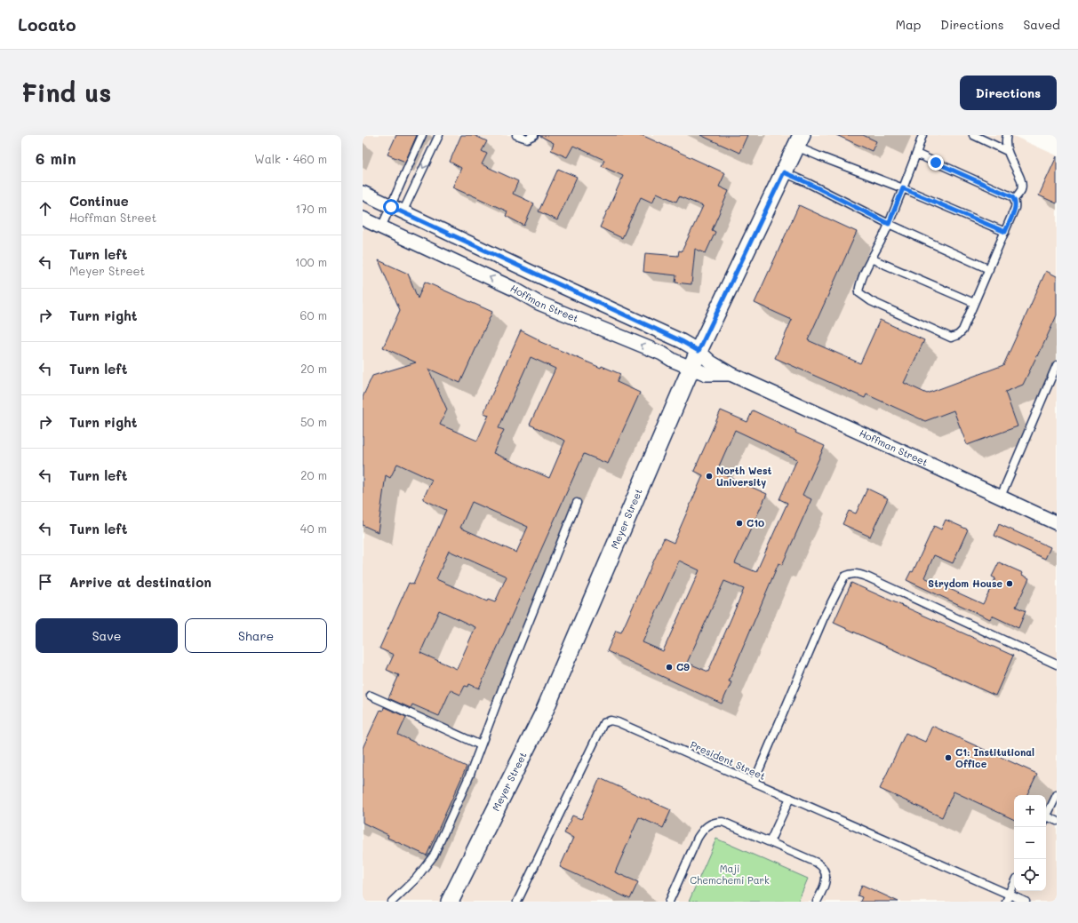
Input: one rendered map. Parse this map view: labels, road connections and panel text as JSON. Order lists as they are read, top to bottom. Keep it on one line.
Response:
{"streets":{"street":["Hoffman Street","Meyer Street"],"lane":["President Street"]},"crossings":[["Hoffman Street","Meyer Street"]],"parks":["Maji Chemchemi Park"],"places":["North West University","C10","Strydom House","C9","C1: Institutional Office"],"page":{"header":"Locato","nav":["Map","Directions","Saved"],"buttons":["Directions",["Save","Share"]],"title":"Find us","heading":["6 min","Walk · 460 m"],"list":[["Continue","Hoffman Street","170 m"],["Turn left","Meyer Street","100 m"],["Turn right","60 m"],["Turn left","20 m"],["Turn right","50 m"],["Turn left","20 m"],["Turn left","40 m"],"Arrive at destination"],"map_buttons":["+","−"]}}
